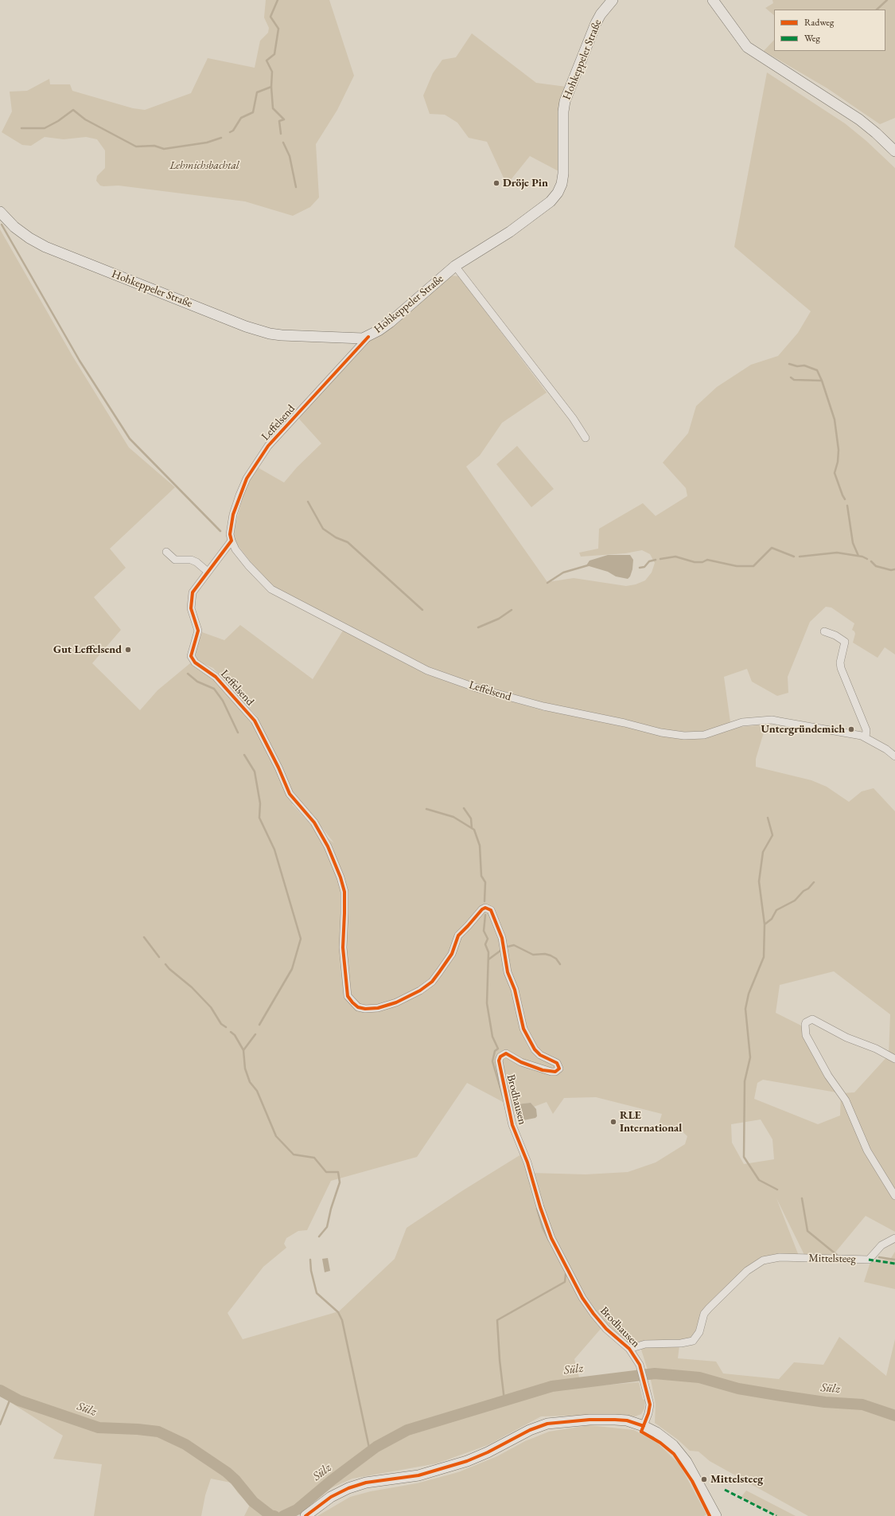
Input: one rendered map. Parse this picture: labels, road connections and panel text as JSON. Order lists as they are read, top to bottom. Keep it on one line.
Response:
{"streets":{"street":["Hohkeppeler Straße","Leffelsend","Brodhausen","Mittelsteeg"]},"crossings":[["Hohkeppeler Straße","Leffelsend"],["Leffelsend","Brodhausen"],["Brodhausen","Mittelsteeg"]],"water":["Sülz"],"parks":["Lehmichsbachtal"],"places":["Dröje Pin","Gut Leffelsend","Untergründemich","RLE International","Mittelsteeg"],"legend":["Radweg","Weg"]}
